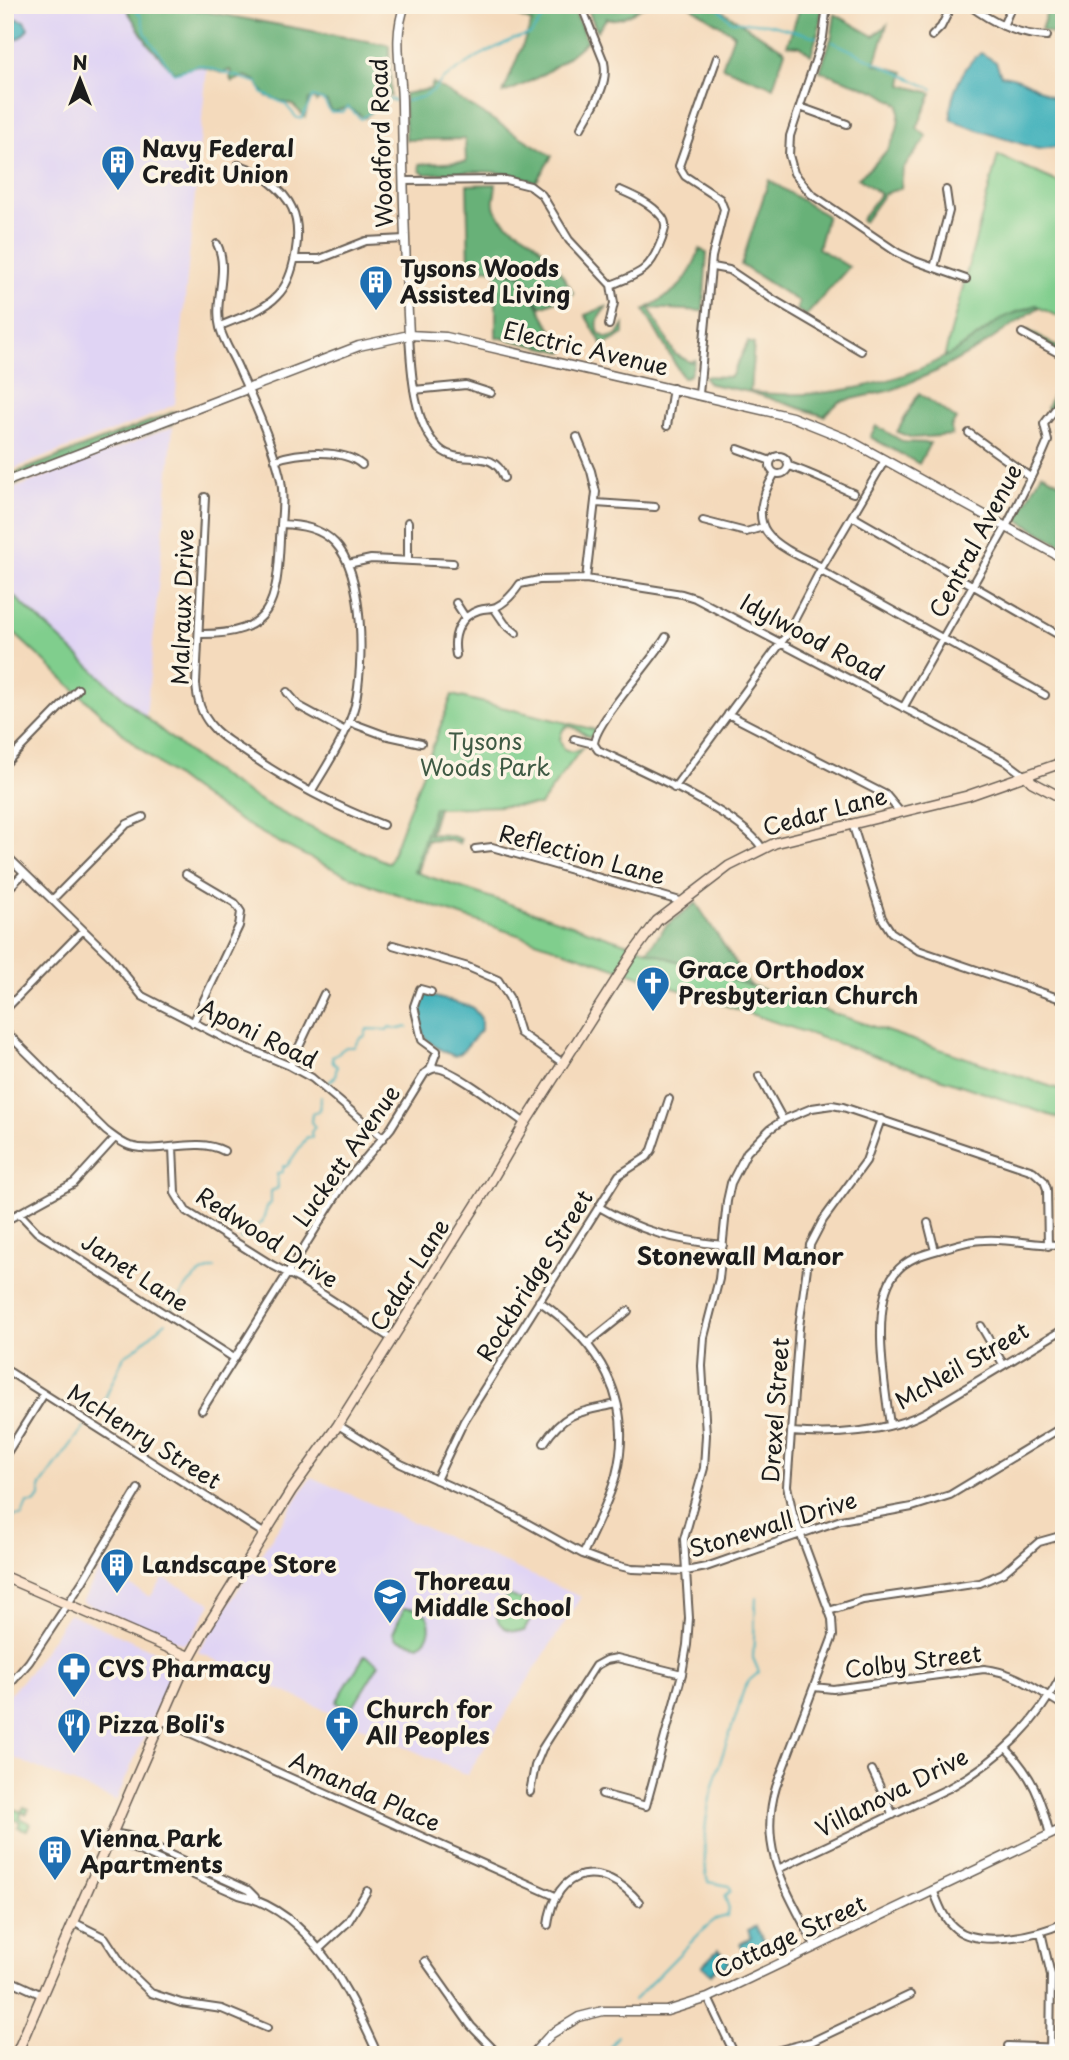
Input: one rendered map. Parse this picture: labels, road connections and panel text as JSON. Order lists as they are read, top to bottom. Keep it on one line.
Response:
{"streets":{"main road":["Idylwood Road","Cedar Lane"],"street":["Woodford Road","Electric Avenue","Central Avenue","Malraux Drive","Reflection Lane","Aponi Road","Luckett Avenue","Redwood Drive","Janet Lane","Rockbridge Street","McNeil Street","Drexel Street","McHenry Street","Stonewall Drive","Colby Street","Amanda Place","Villanova Drive","Cottage Street"]},"crossings":[["Woodford Road","Electric Avenue"],["Electric Avenue","Central Avenue"],["Central Avenue","Idylwood Road"],["Idylwood Road","Cedar Lane"],["Cedar Lane","Reflection Lane"],["Cedar Lane","Redwood Drive"],["Cedar Lane","McHenry Street"],["Cedar Lane","Stonewall Drive"],["Cedar Lane","Amanda Place"],["Aponi Road","Luckett Avenue"],["Luckett Avenue","Redwood Drive"],["Luckett Avenue","Janet Lane"],["Rockbridge Street","Stonewall Drive"],["McNeil Street","Drexel Street"],["Drexel Street","Stonewall Drive"],["Drexel Street","Colby Street"],["Drexel Street","Villanova Drive"],["Drexel Street","Cottage Street"],["Colby Street","Villanova Drive"]],"districts":["Stonewall Manor"],"parks":["Tysons Woods Park"],"places":{"building":["Navy Federal Credit Union","Tysons Woods Assisted Living","Landscape Store","Vienna Park Apartments"],"church":["Grace Orthodox Presbyterian Church","Church for All Peoples"],"school or university":["Thoreau Middle School"],"pharmacy":["CVS Pharmacy"],"restaurant":["Pizza Boli's"]},"north":"top"}
